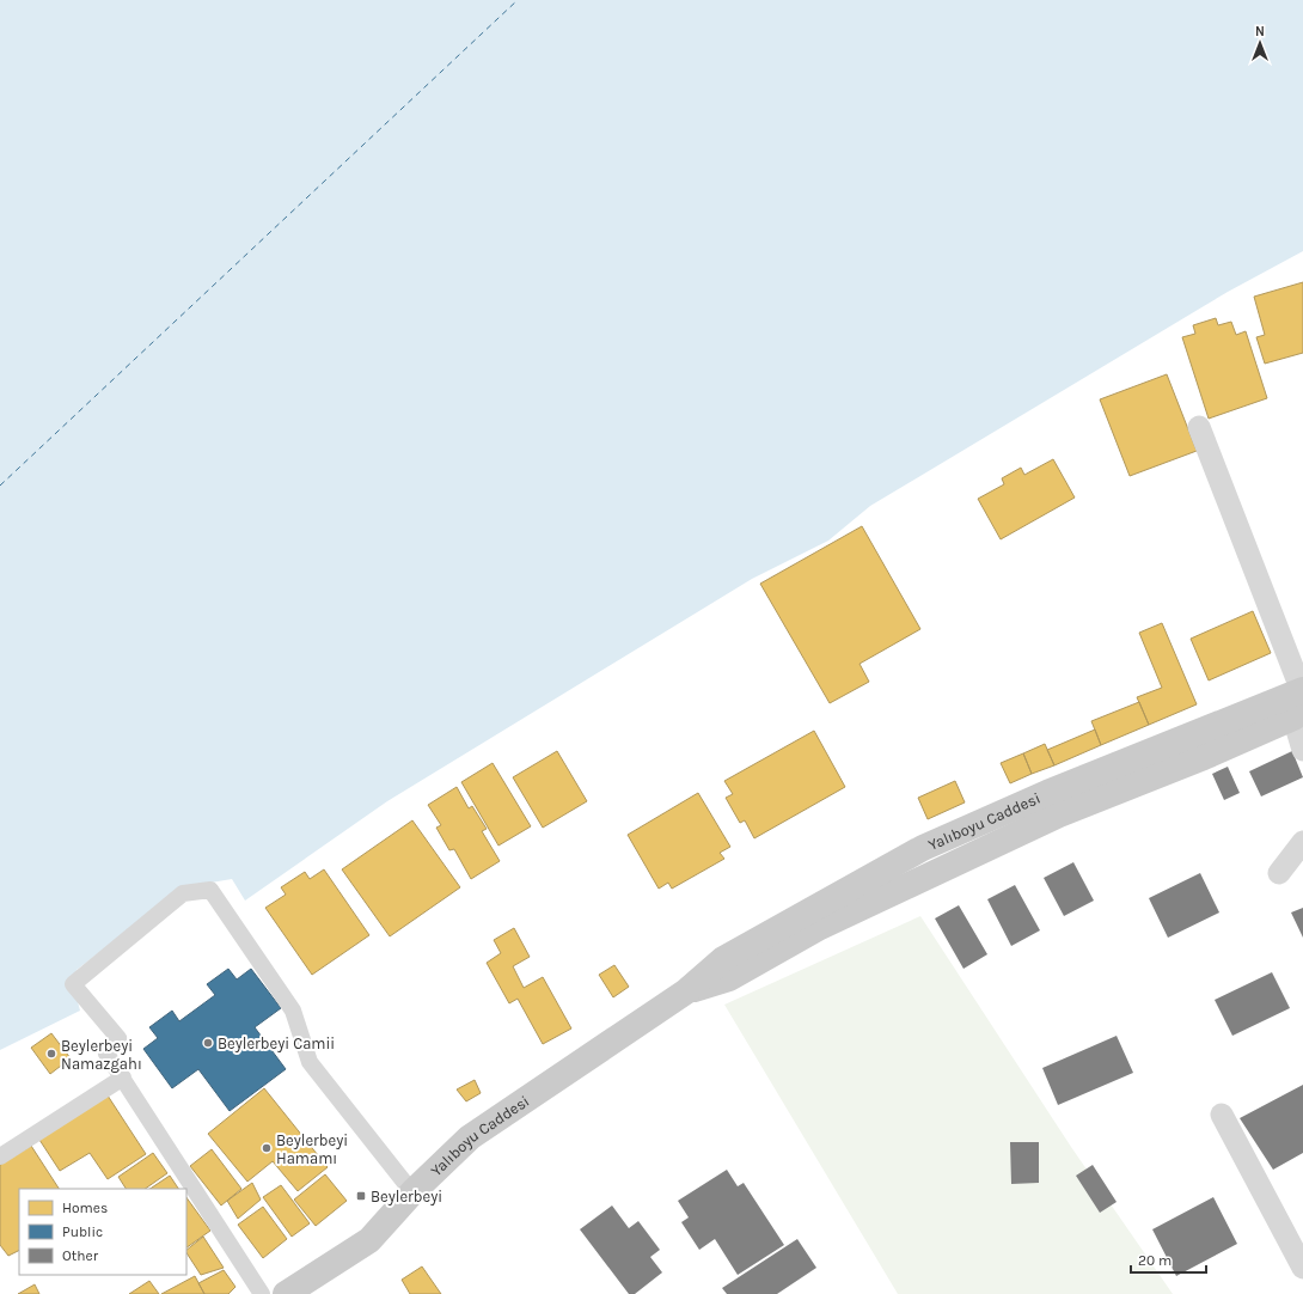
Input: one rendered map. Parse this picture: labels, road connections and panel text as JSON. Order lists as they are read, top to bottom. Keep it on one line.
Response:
{"streets":{"main road":["Yalıboyu Caddesi"]},"places":{"other":["Beylerbeyi Camii","Beylerbeyi Namazgahı","Beylerbeyi Hamamı"],"transit":["Beylerbeyi"]},"legend":["Homes","Public","Other"],"scale_bar":"20 m","north":"top"}
